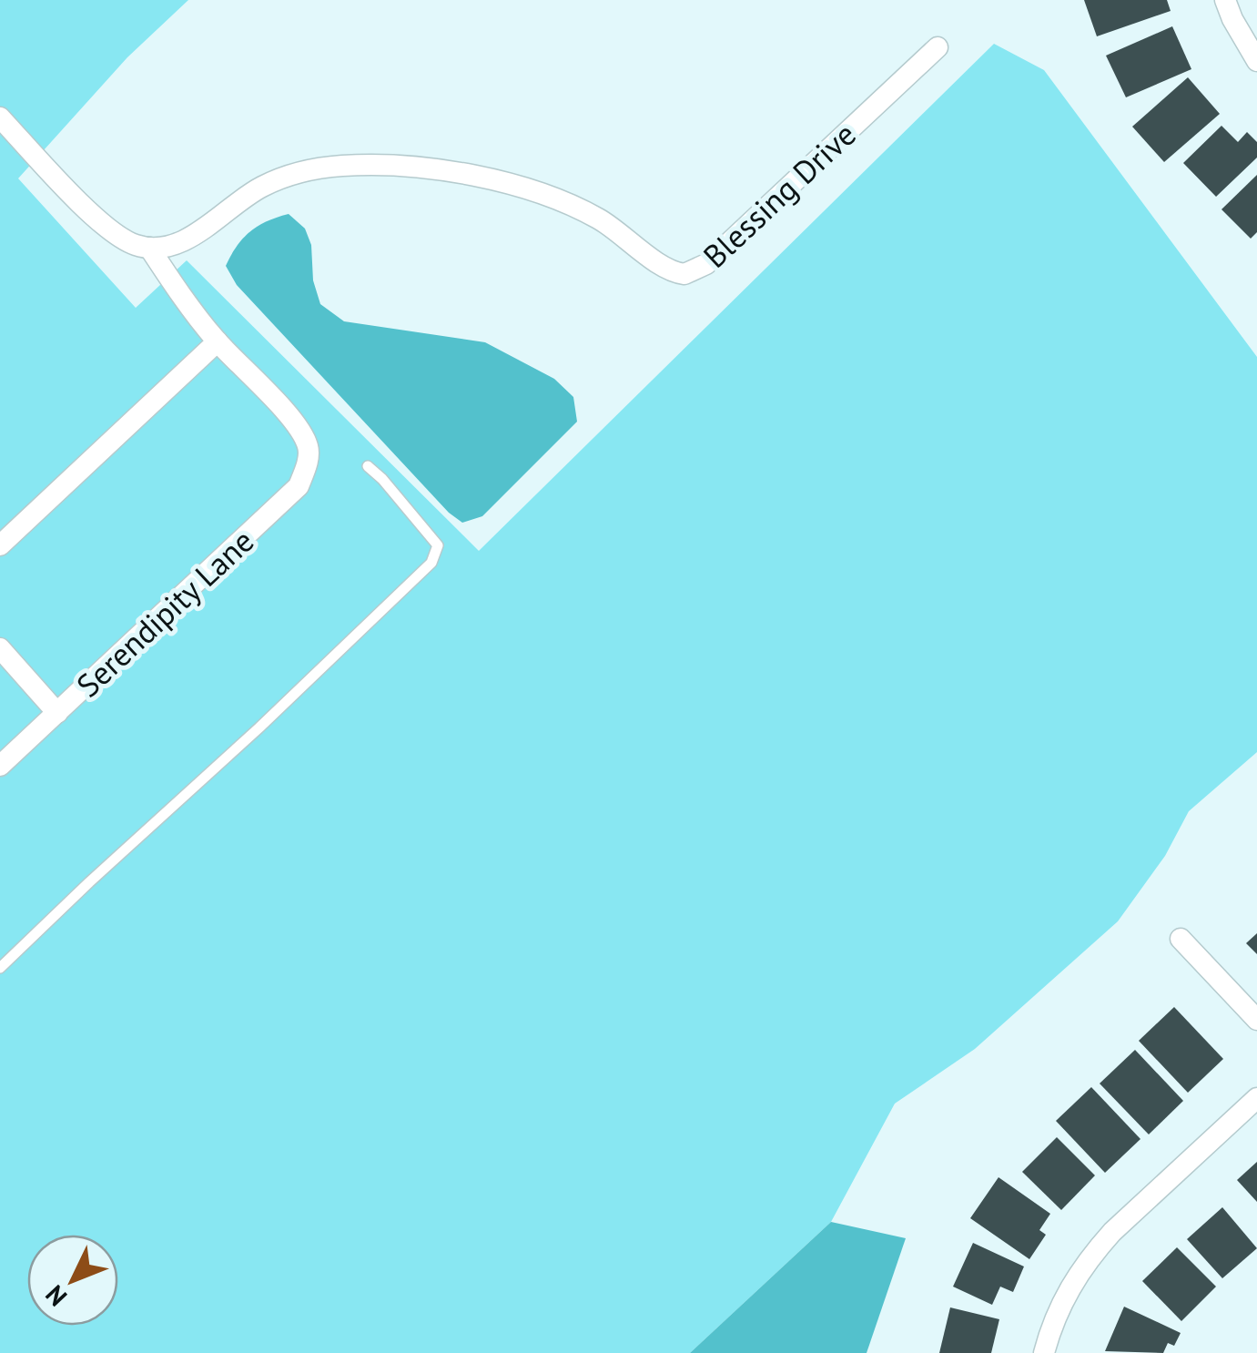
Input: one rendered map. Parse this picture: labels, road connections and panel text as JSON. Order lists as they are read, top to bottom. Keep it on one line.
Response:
{"streets":{"street":["Blessing Drive","Serendipity Lane"]},"north":"bottom left"}
